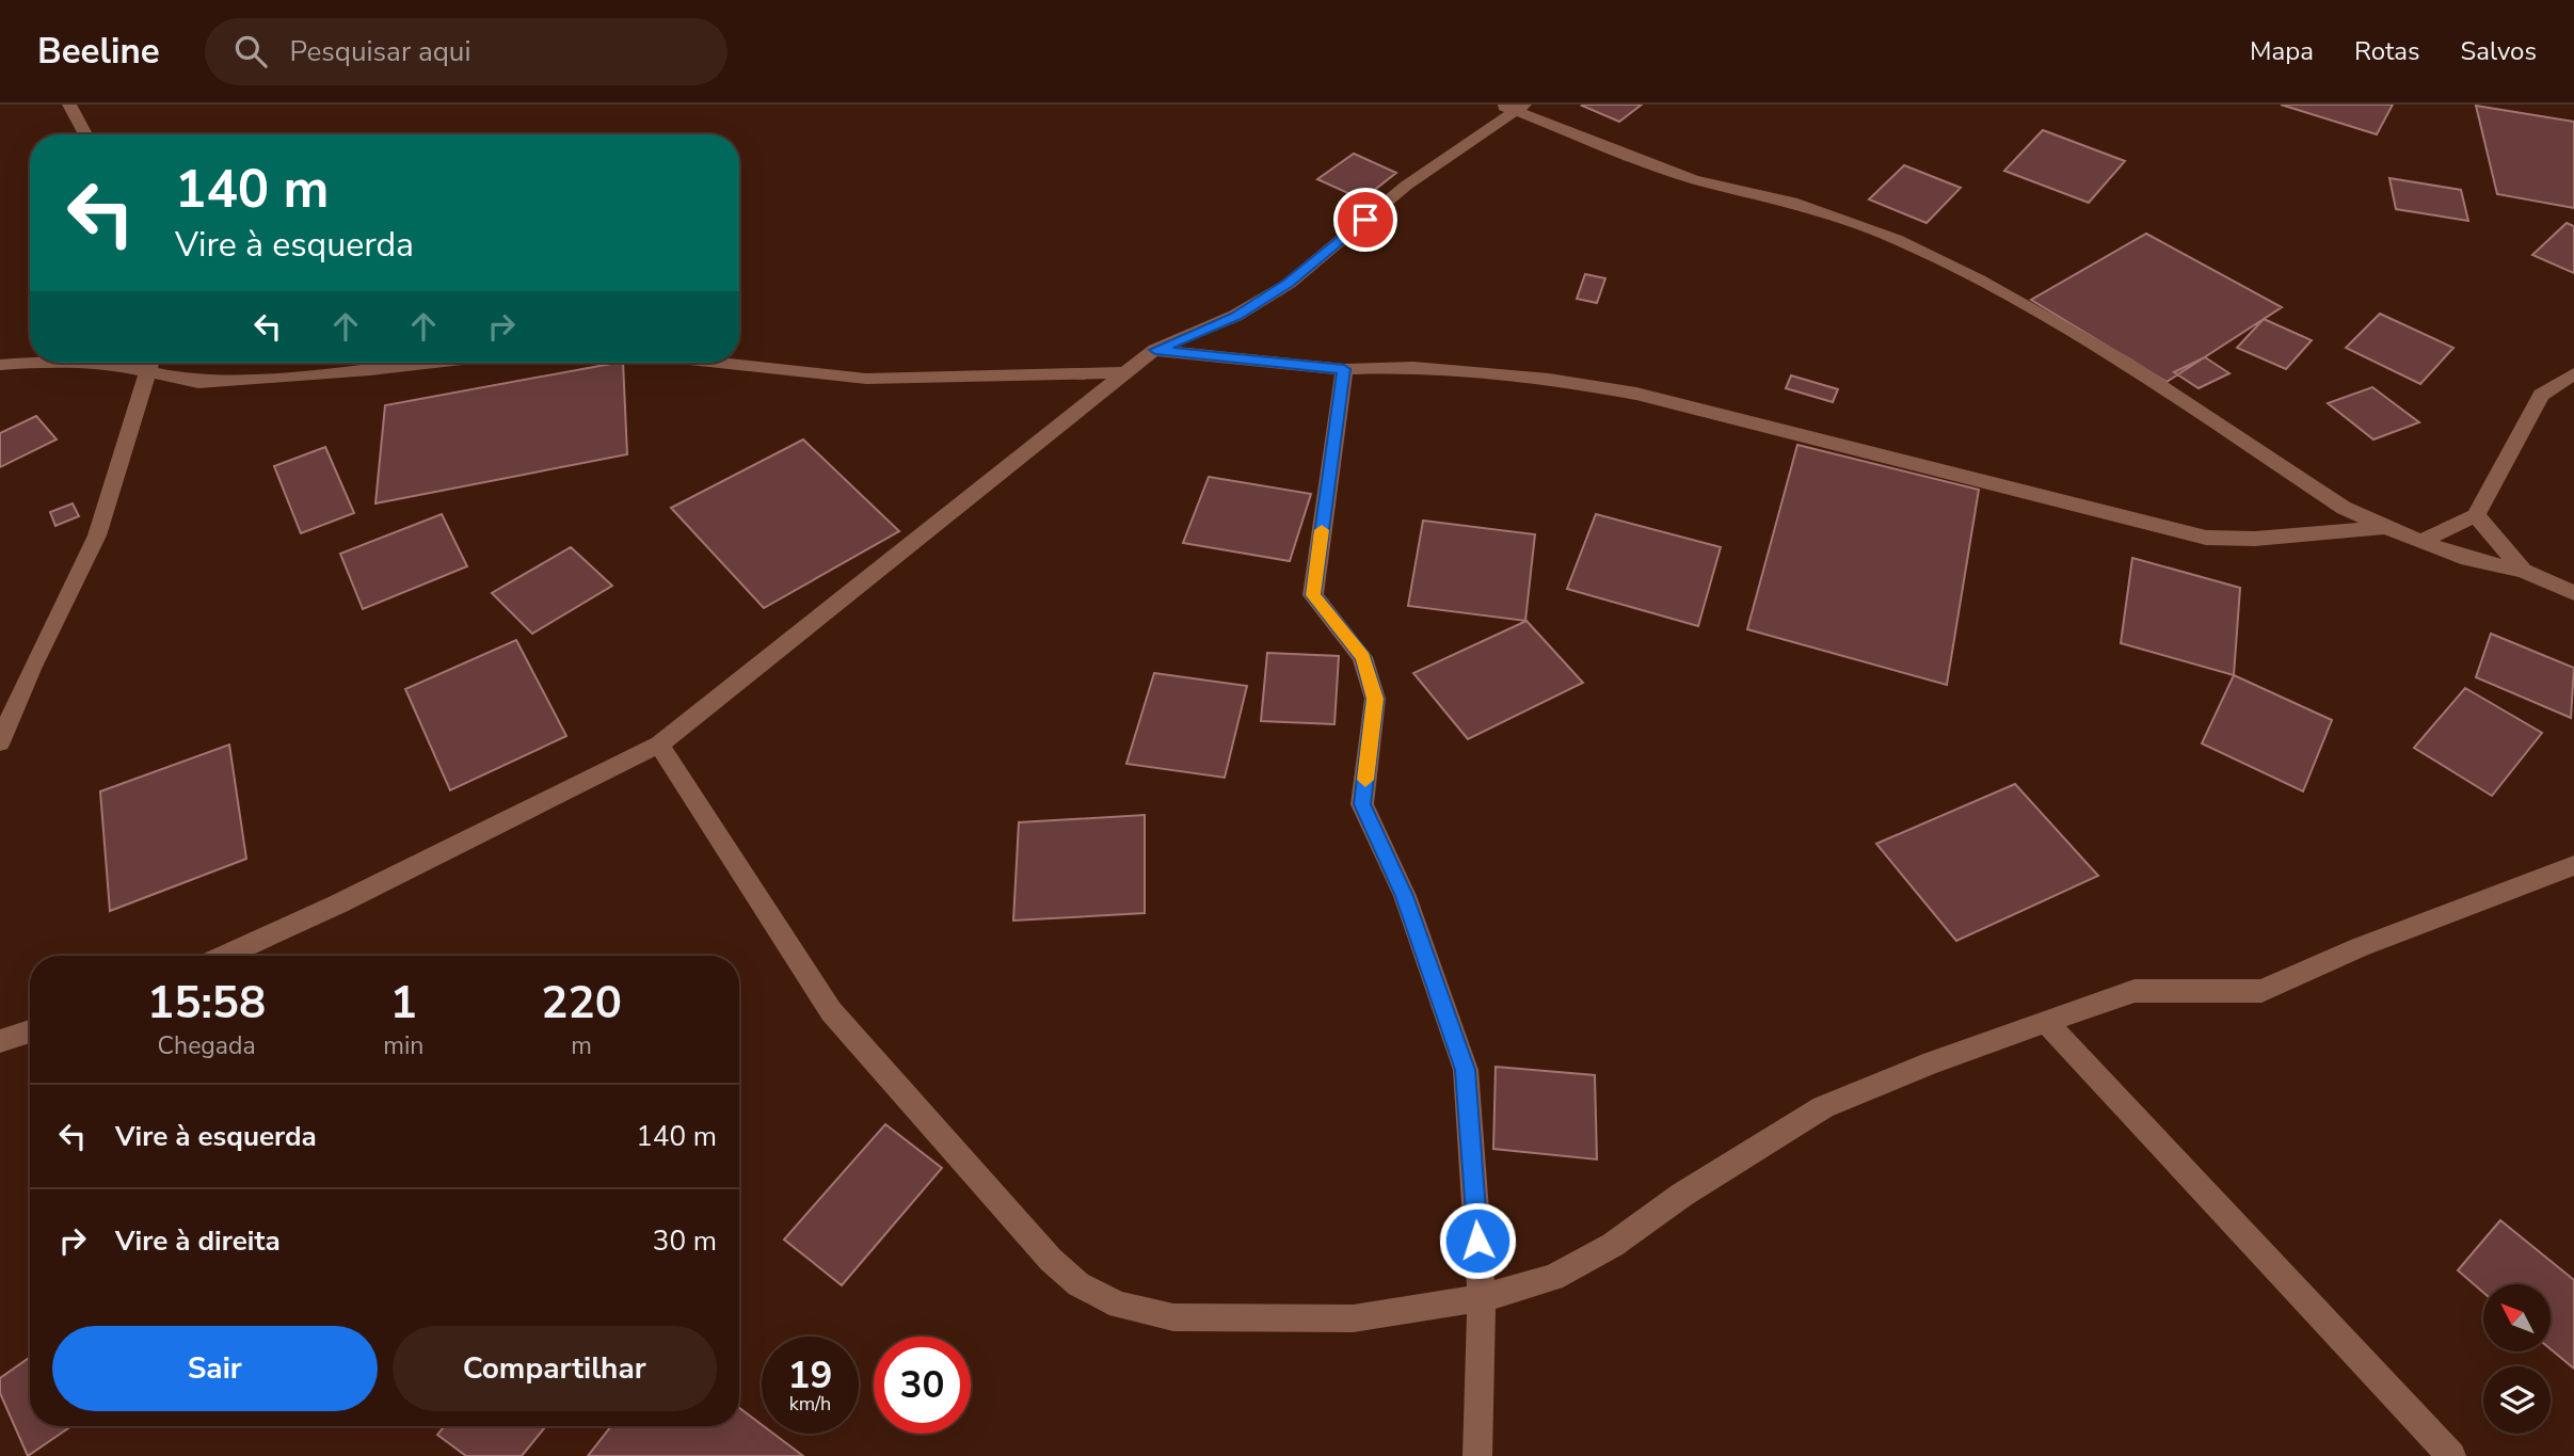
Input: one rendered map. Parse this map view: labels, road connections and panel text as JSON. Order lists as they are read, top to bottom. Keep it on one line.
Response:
{"north":"top left","page":{"header":"Beeline","search":"Pesquisar aqui","nav":["Mapa","Rotas","Salvos"],"turn":["140 m","Vire à esquerda"],"eta":["15:58","Chegada","1","min","220","m"],"list":[{"name":"Vire à esquerda","value":"140 m"},{"name":"Vire à direita","value":"30 m"}],"buttons":["Sair","Compartilhar"],"speed":"19 km/h","limit":"30"}}
